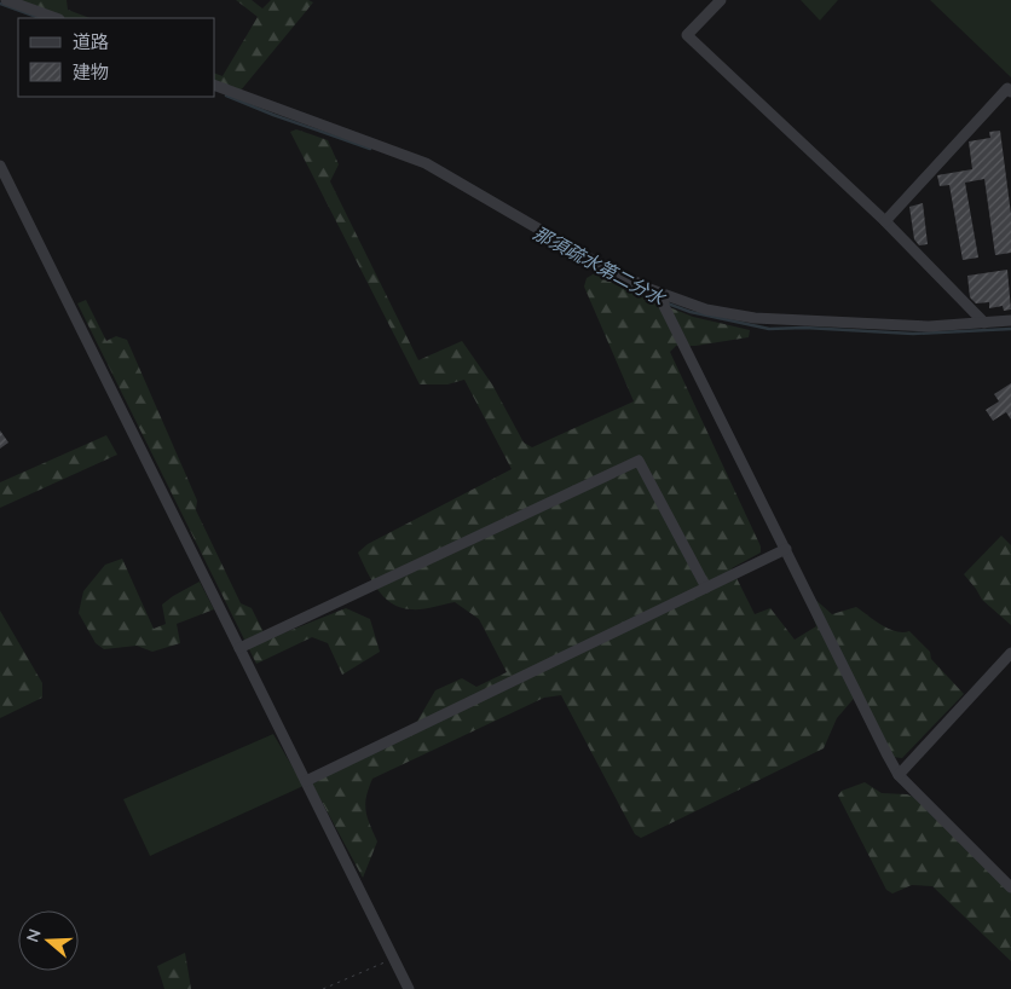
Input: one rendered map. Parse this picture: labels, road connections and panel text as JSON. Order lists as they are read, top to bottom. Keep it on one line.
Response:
{"water":["那須疏水第二分水"],"legend":["道路","建物"],"north":"left"}
